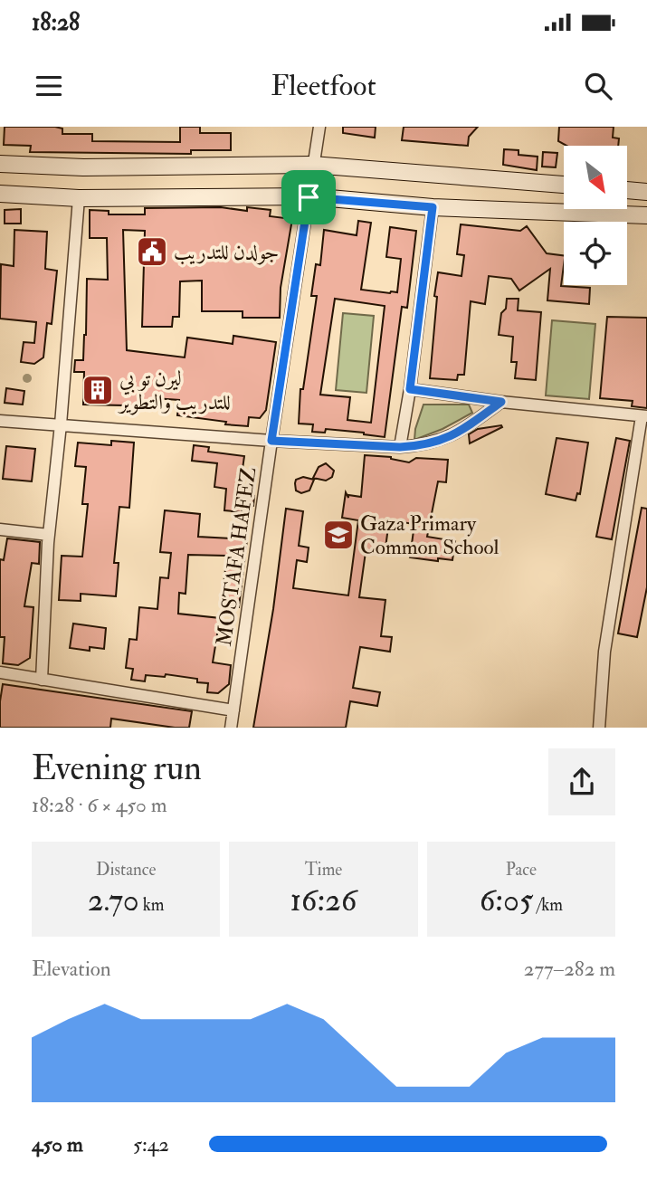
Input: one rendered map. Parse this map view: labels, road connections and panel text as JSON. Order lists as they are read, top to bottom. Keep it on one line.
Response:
{"streets":{"street":["MOSTAFA HAFEZ"]},"places":{"public building":["جولدن للتدريب"],"building":["ليرن تو بي للتدريب والتطوير"],"school or university":["Gaza Primary Common School"]},"north":"bottom right","page":{"status":"18:28","header":"Fleetfoot","heading":["Evening run","18:28 · 6 × 450 m"],"stats":[["Distance","2.70 km"],["Time","16:26"],["Pace","6:05 /km"]],"chart":["Elevation","277–282 m"],"list":[{"name":"450 m","note":"5:42"}]}}
